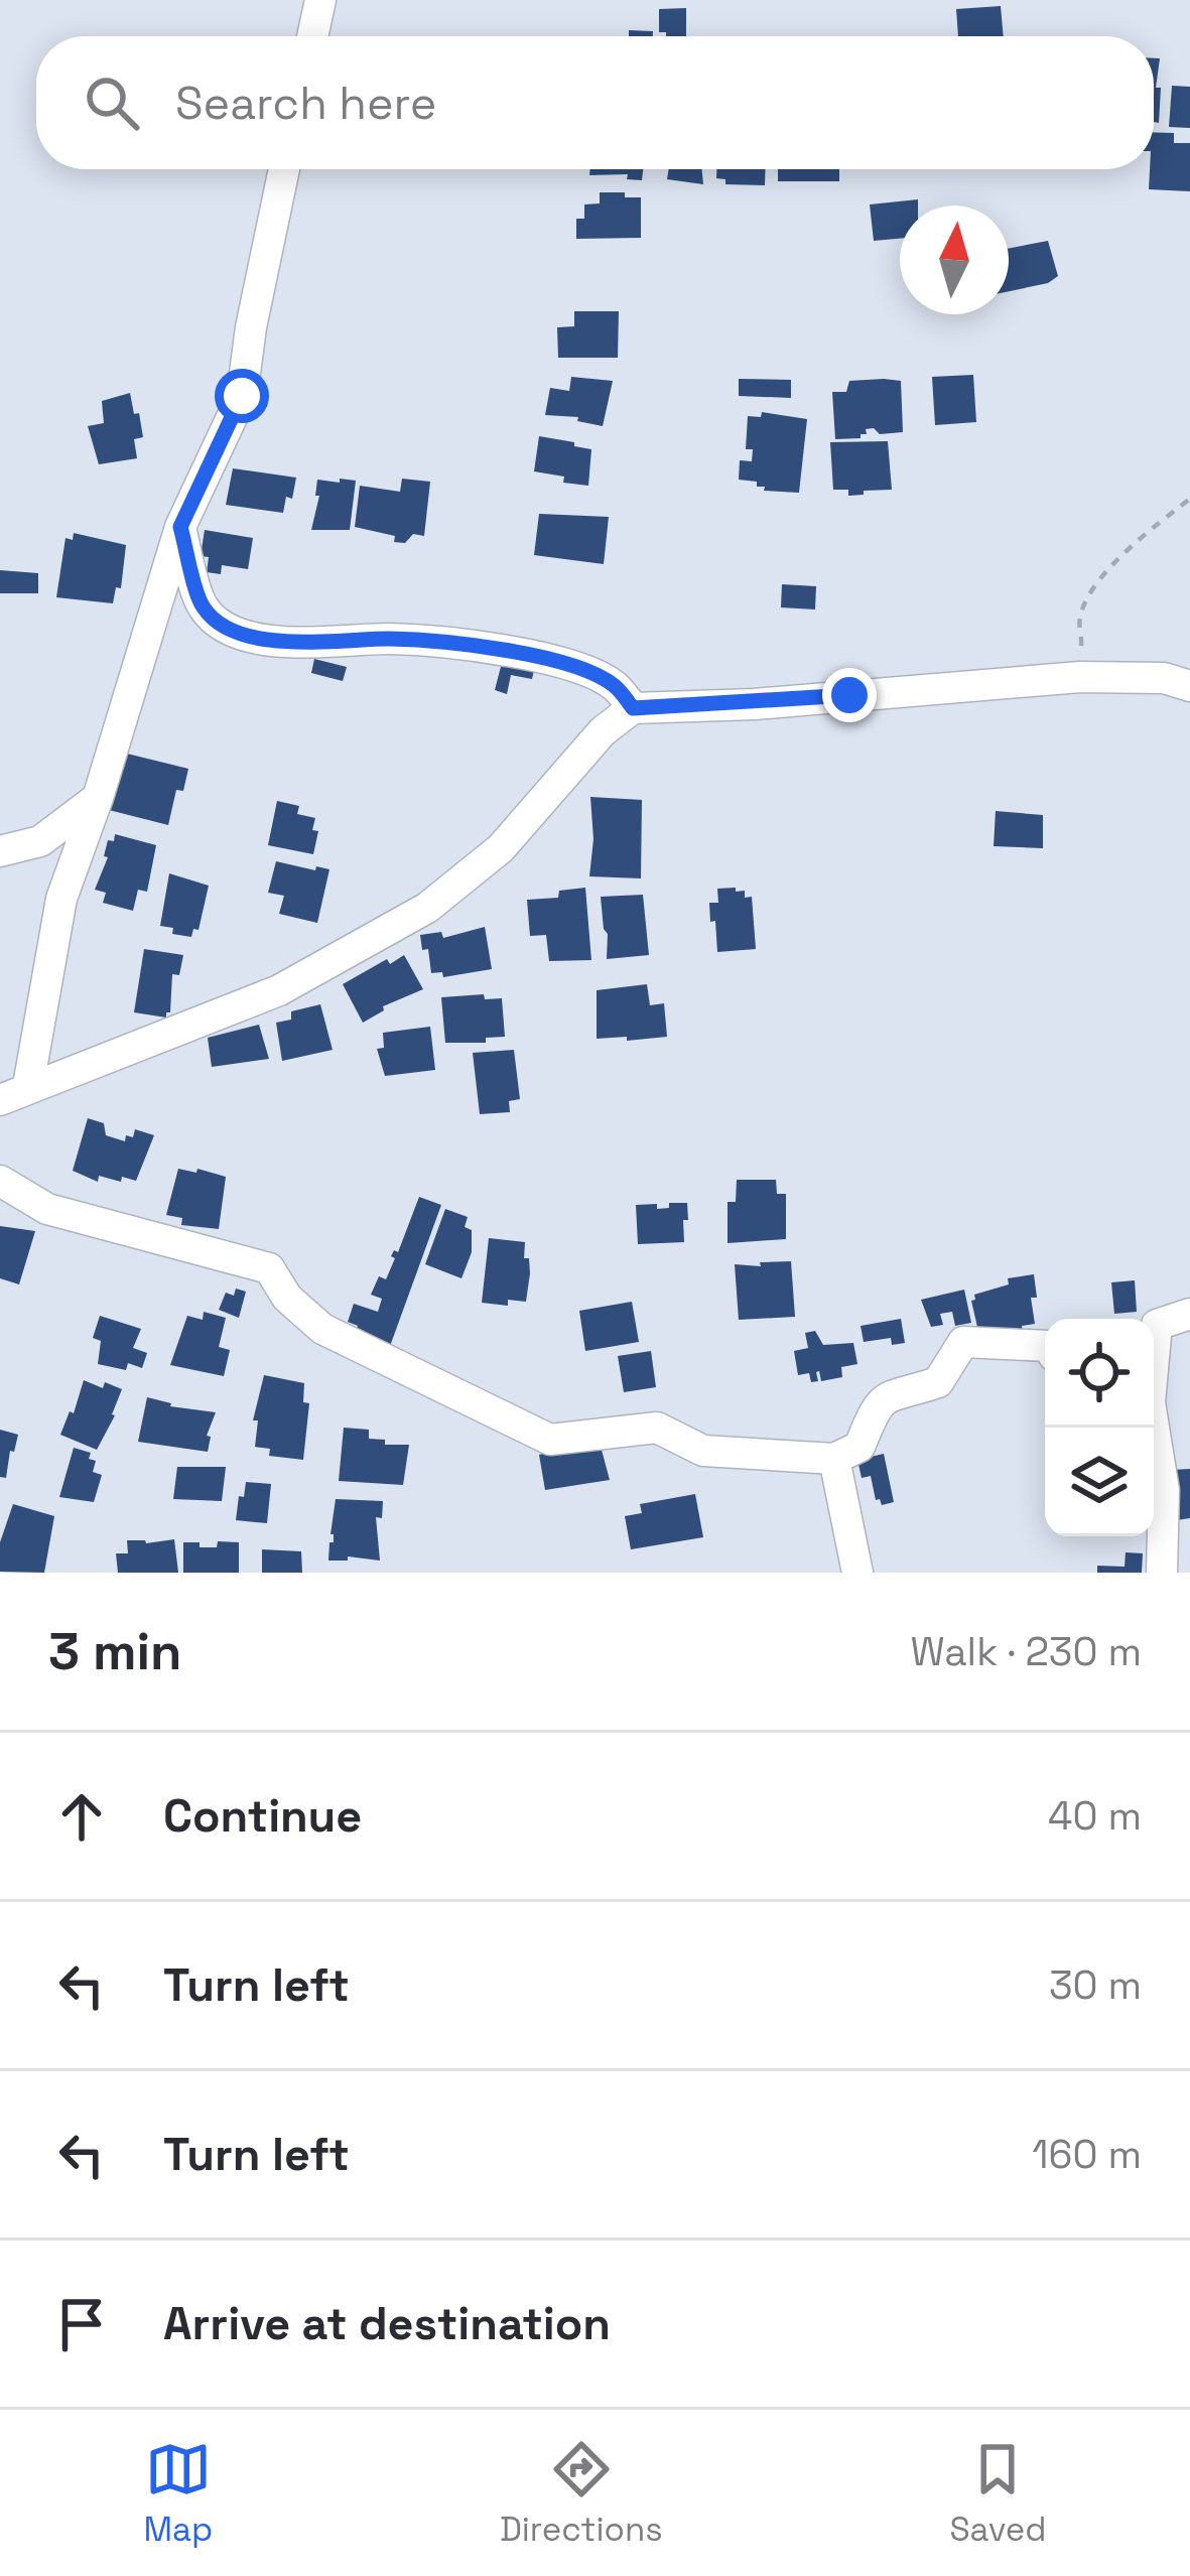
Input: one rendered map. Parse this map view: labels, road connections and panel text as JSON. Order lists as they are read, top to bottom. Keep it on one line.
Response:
{"north":"top","page":{"search":"Search here","heading":["3 min","Walk · 230 m"],"list":[["Continue","40 m"],["Turn left","30 m"],["Turn left","160 m"],"Arrive at destination"],"nav":["Map","Directions","Saved"]}}
